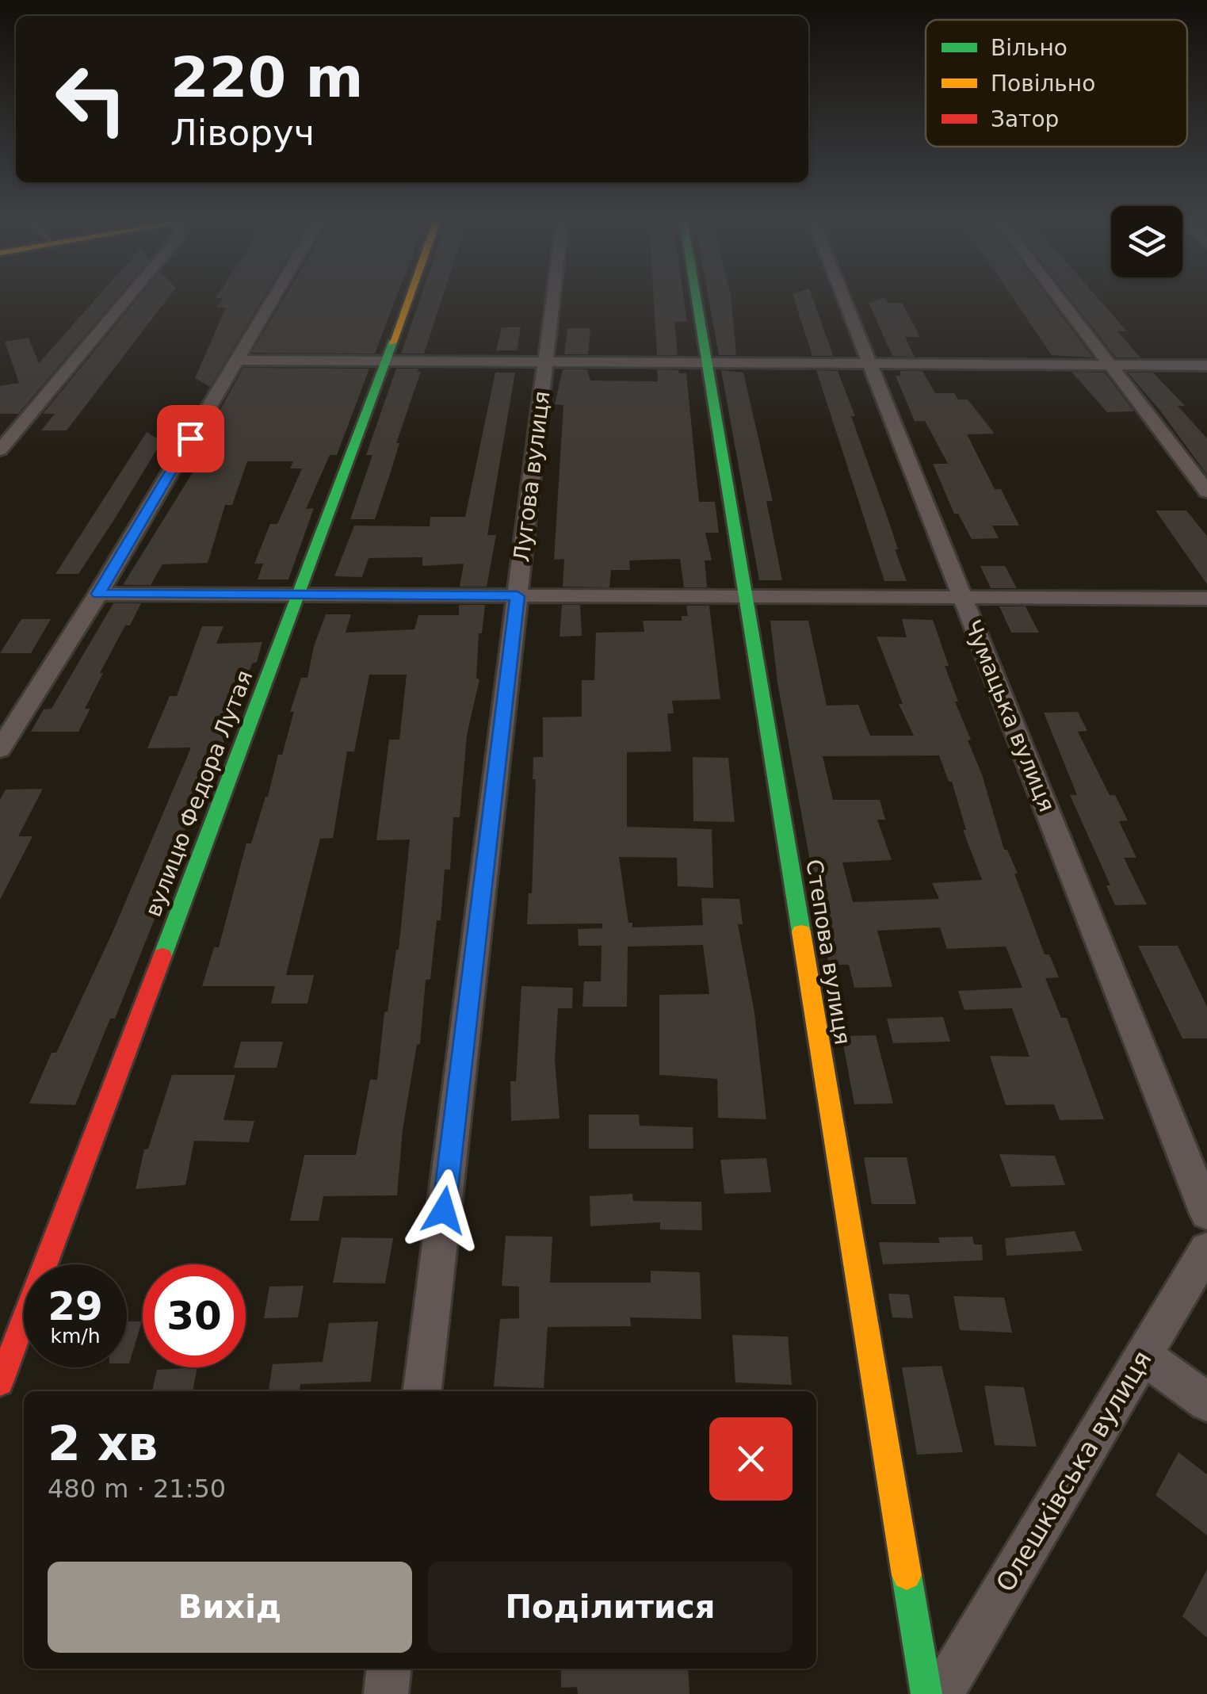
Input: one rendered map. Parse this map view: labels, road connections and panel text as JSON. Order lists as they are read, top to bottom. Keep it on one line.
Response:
{"streets":{"street":["Лугова вулиця","Чумацька вулиця","вулицю Федора Лутая","Степова вулиця","Олешківська вулиця"]},"legend":["Вільно","Повільно","Затор"],"page":{"turn":["220 m","Ліворуч"],"speed":"29 km/h","limit":"30","heading":["2 хв","480 m · 21:50"],"buttons":["Вихід","Поділитися"]}}
